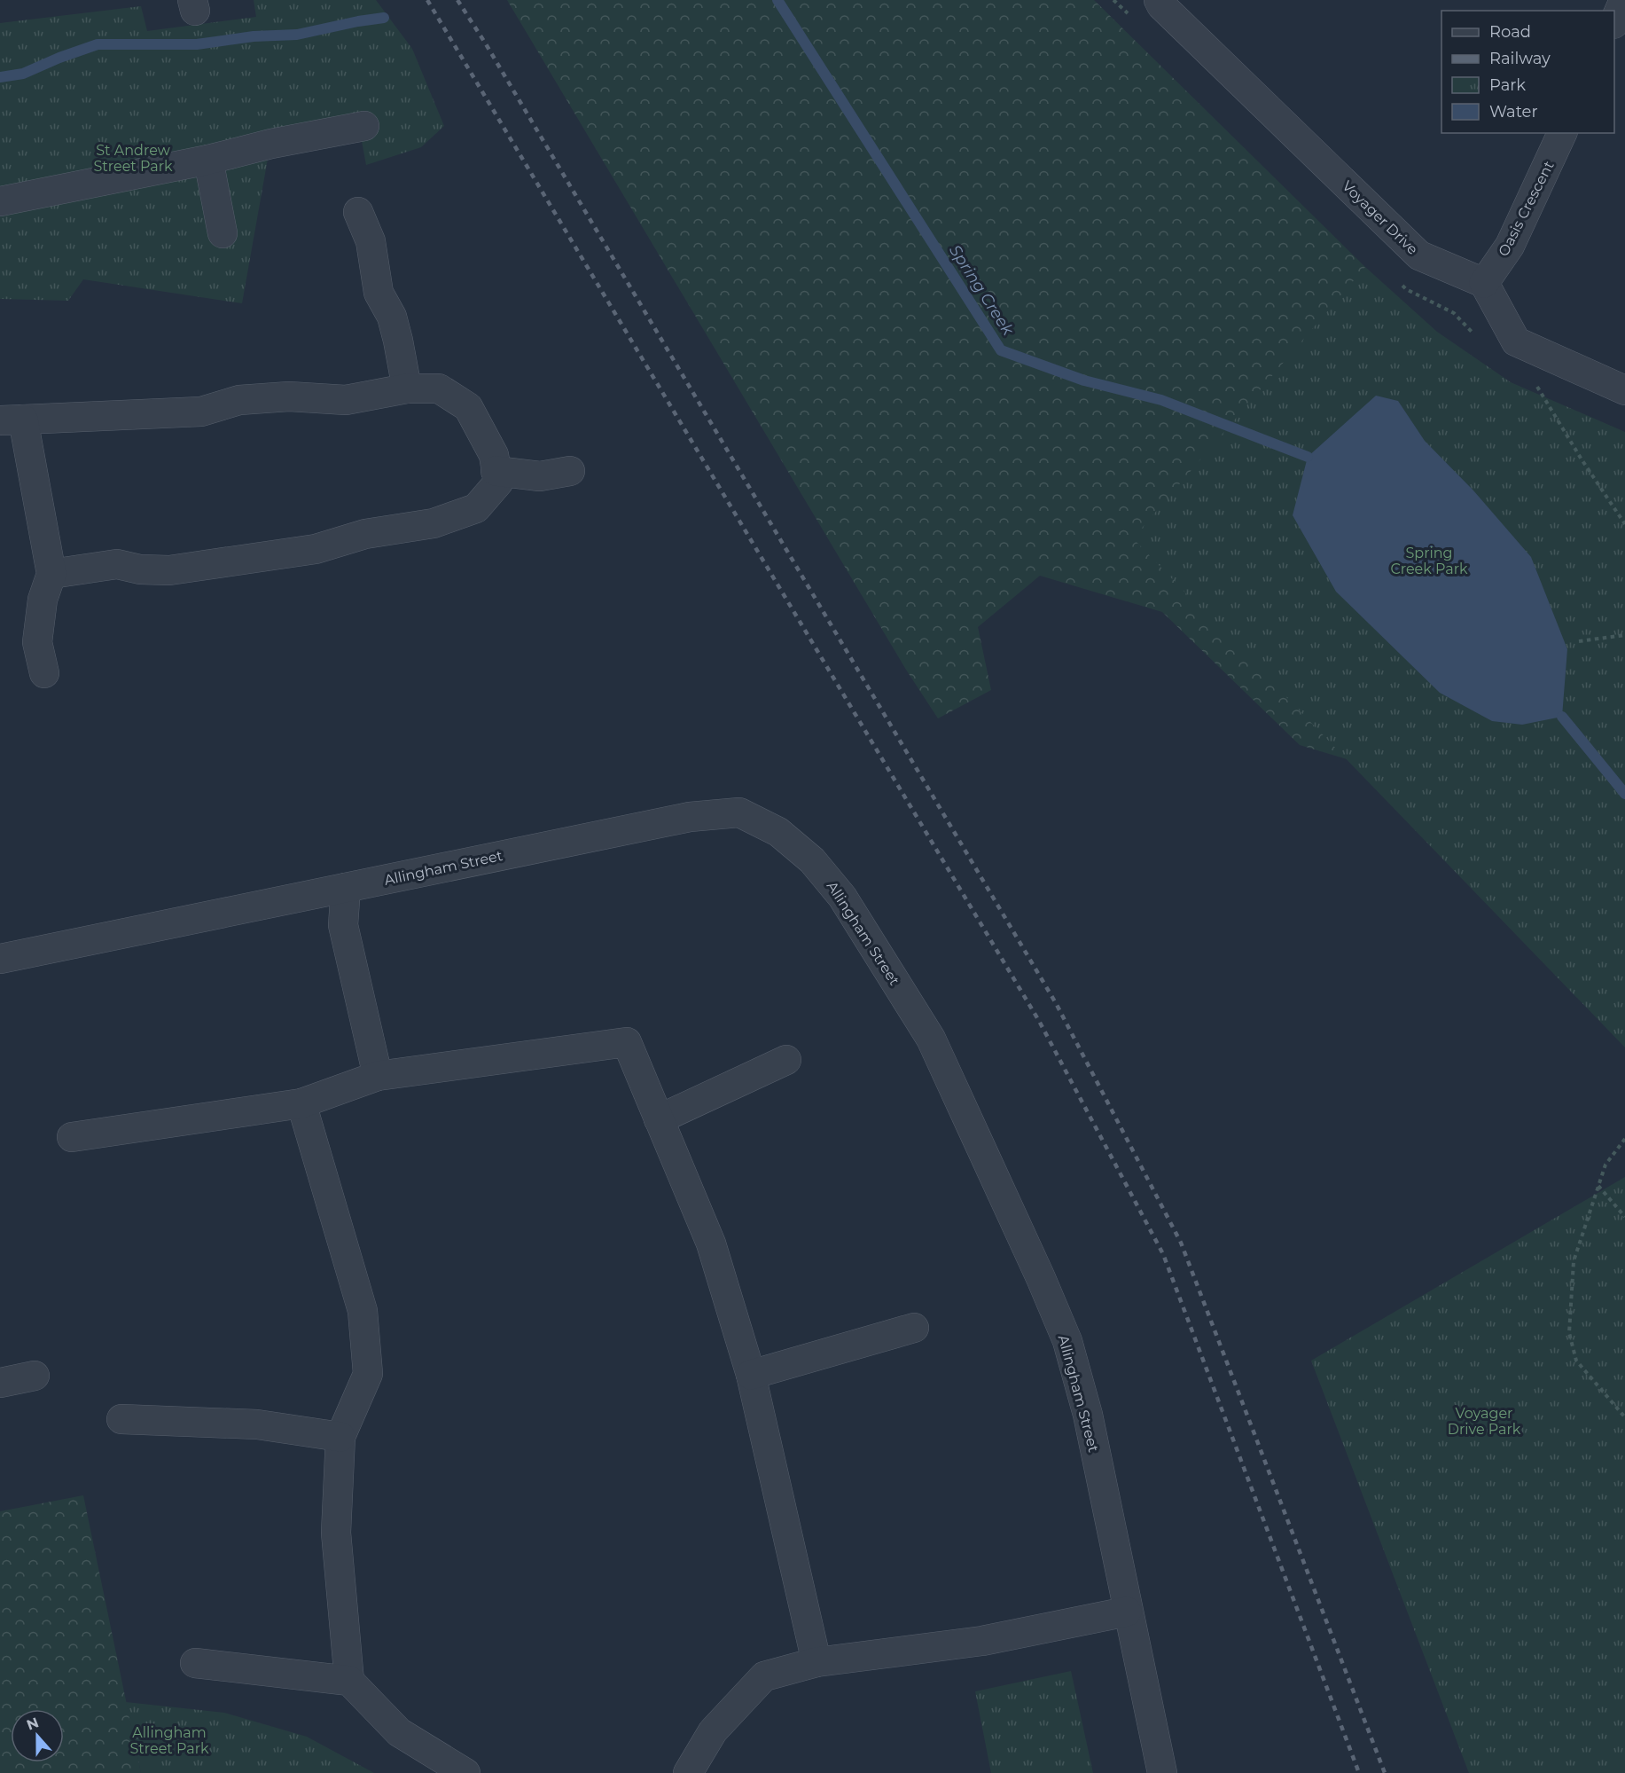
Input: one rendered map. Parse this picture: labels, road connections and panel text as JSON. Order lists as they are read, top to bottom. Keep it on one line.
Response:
{"streets":{"street":["Oasis Crescent","Voyager Drive","Allingham Street"]},"crossings":[["Oasis Crescent","Voyager Drive"]],"water":["Spring Creek"],"parks":["St Andrew Street Park","Spring Creek Park","Voyager Drive Park","Allingham Street Park"],"legend":["Road","Railway","Park","Water"],"north":"top"}
